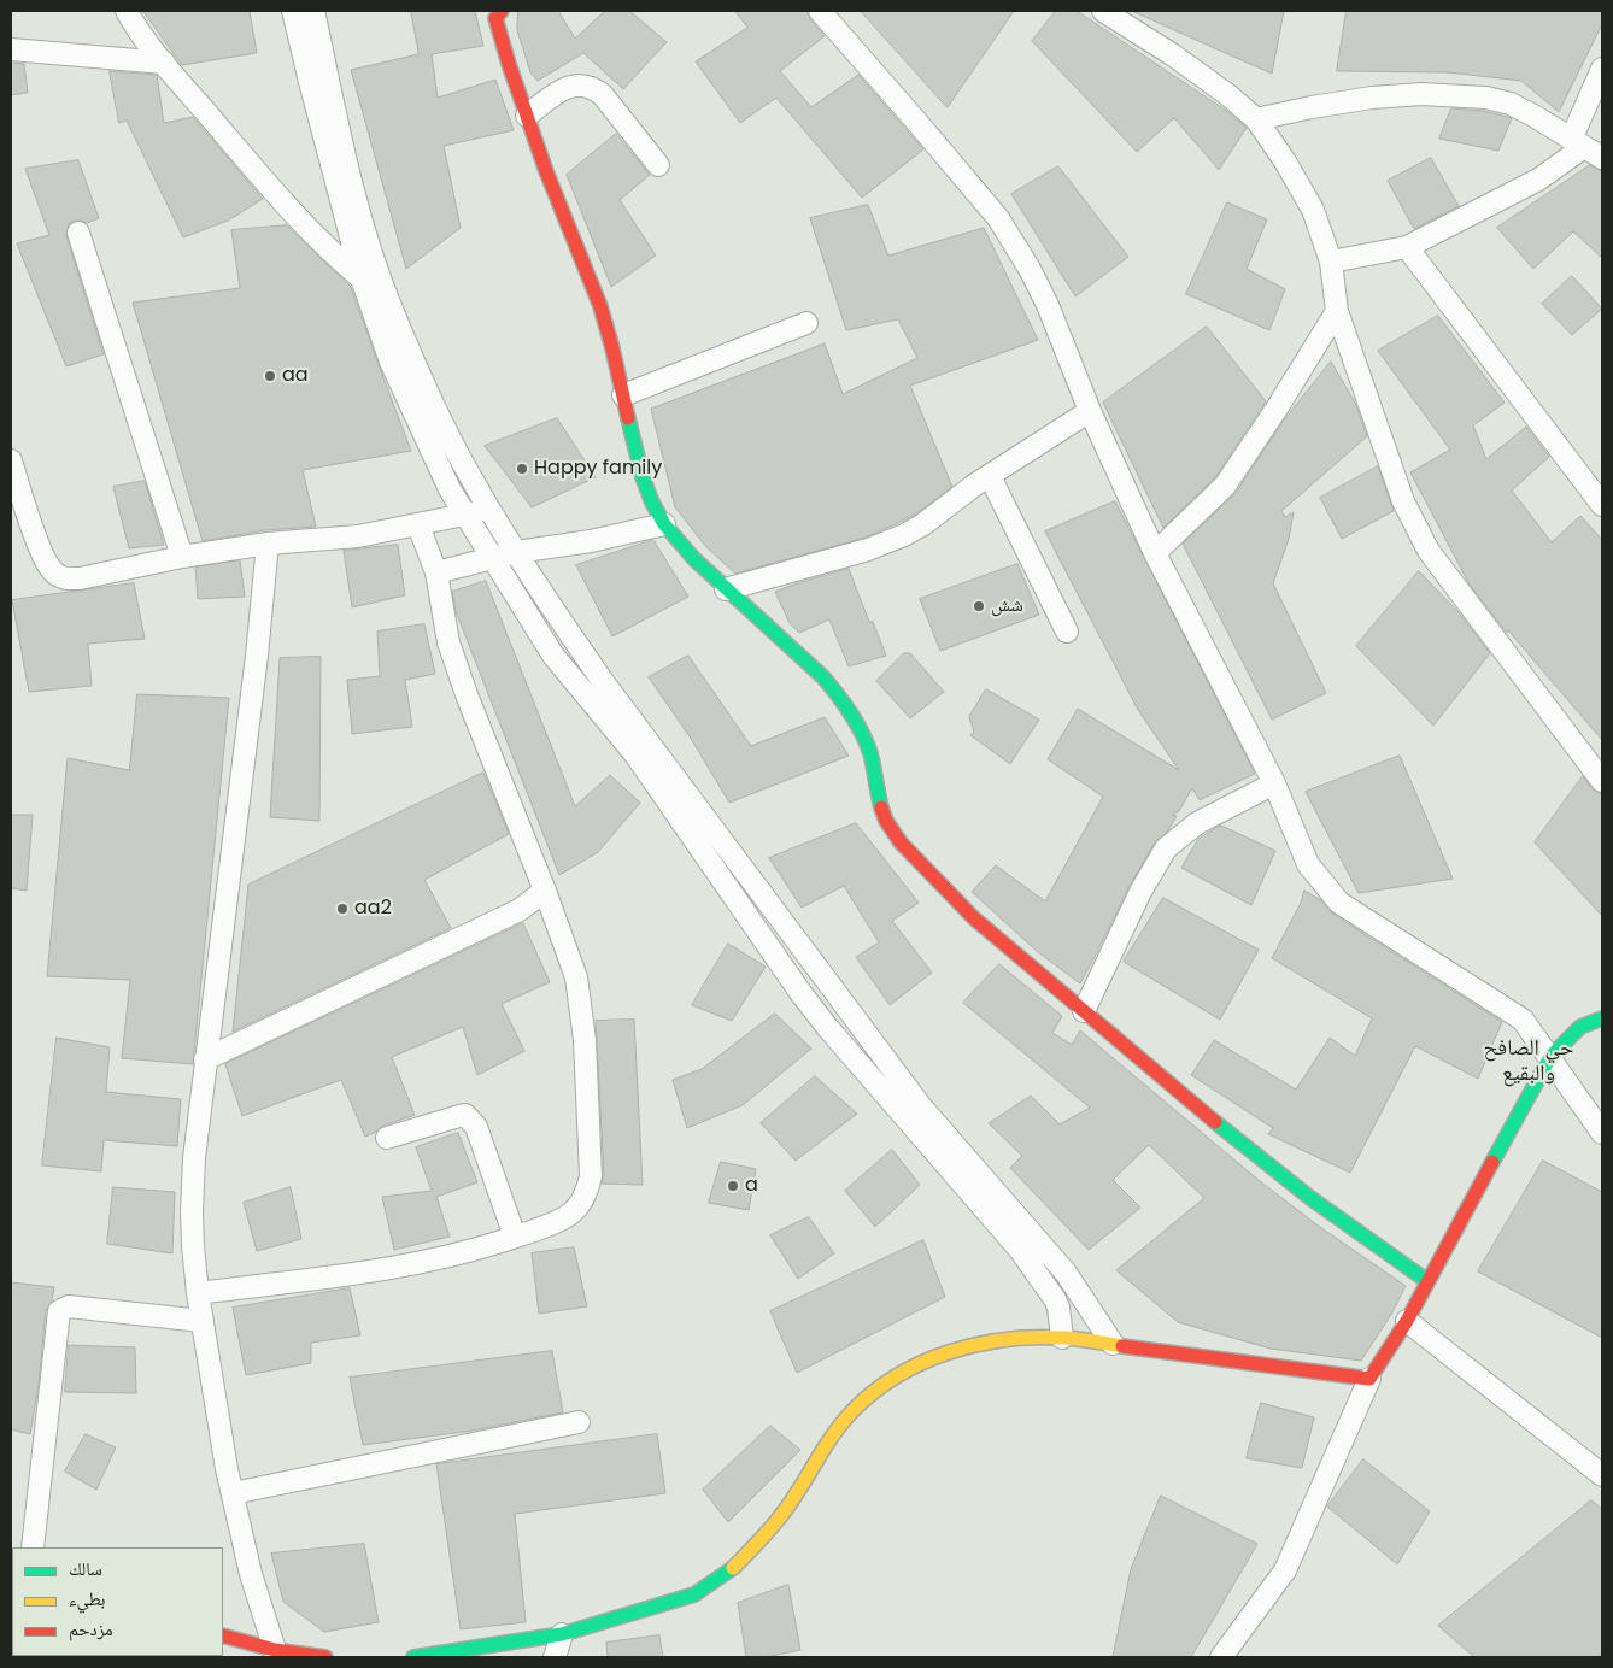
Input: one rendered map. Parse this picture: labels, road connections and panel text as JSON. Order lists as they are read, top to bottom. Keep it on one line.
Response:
{"districts":["حي الصافح والبقيع"],"places":["aa","Happy family","شش","aa2","a"],"legend":["سالك","بطيء","مزدحم"]}
